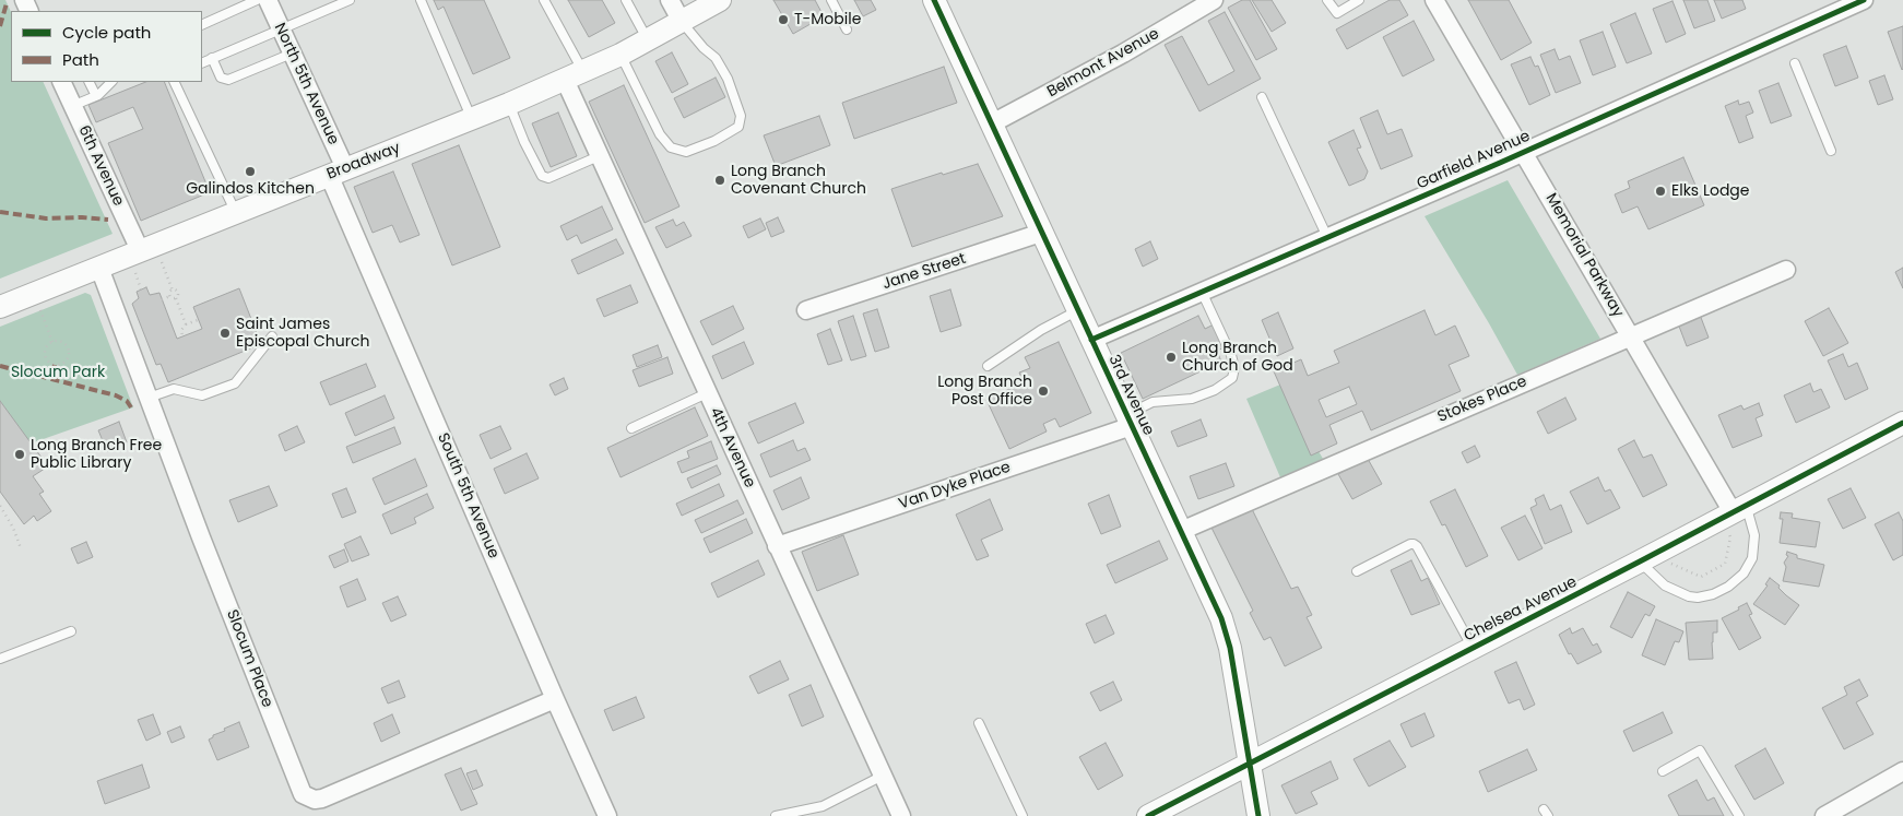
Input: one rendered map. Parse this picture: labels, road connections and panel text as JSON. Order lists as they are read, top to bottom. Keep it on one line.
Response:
{"streets":{"street":["Belmont Avenue","North 5th Avenue","Garfield Avenue","Broadway","6th Avenue","Memorial Parkway","Jane Street","3rd Avenue","Stokes Place","4th Avenue","Van Dyke Place","South 5th Avenue","Chelsea Avenue","Slocum Place"]},"crossings":[["Belmont Avenue","3rd Avenue"],["North 5th Avenue","Broadway"],["North 5th Avenue","South 5th Avenue"],["Garfield Avenue","Memorial Parkway"],["Garfield Avenue","3rd Avenue"],["Broadway","6th Avenue"],["Broadway","4th Avenue"],["Broadway","South 5th Avenue"],["Broadway","Slocum Place"],["Memorial Parkway","Stokes Place"],["Memorial Parkway","Chelsea Avenue"],["Jane Street","3rd Avenue"],["3rd Avenue","Stokes Place"],["3rd Avenue","Van Dyke Place"],["3rd Avenue","Chelsea Avenue"],["4th Avenue","Van Dyke Place"],["South 5th Avenue","Slocum Place"]],"parks":["Slocum Park"],"places":["T-Mobile","Galindos Kitchen","Long Branch Covenant Church","Elks Lodge","Saint James Episcopal Church","Long Branch Church of God","Long Branch Post Office","Long Branch Free Public Library"],"legend":["Cycle path","Path"]}
